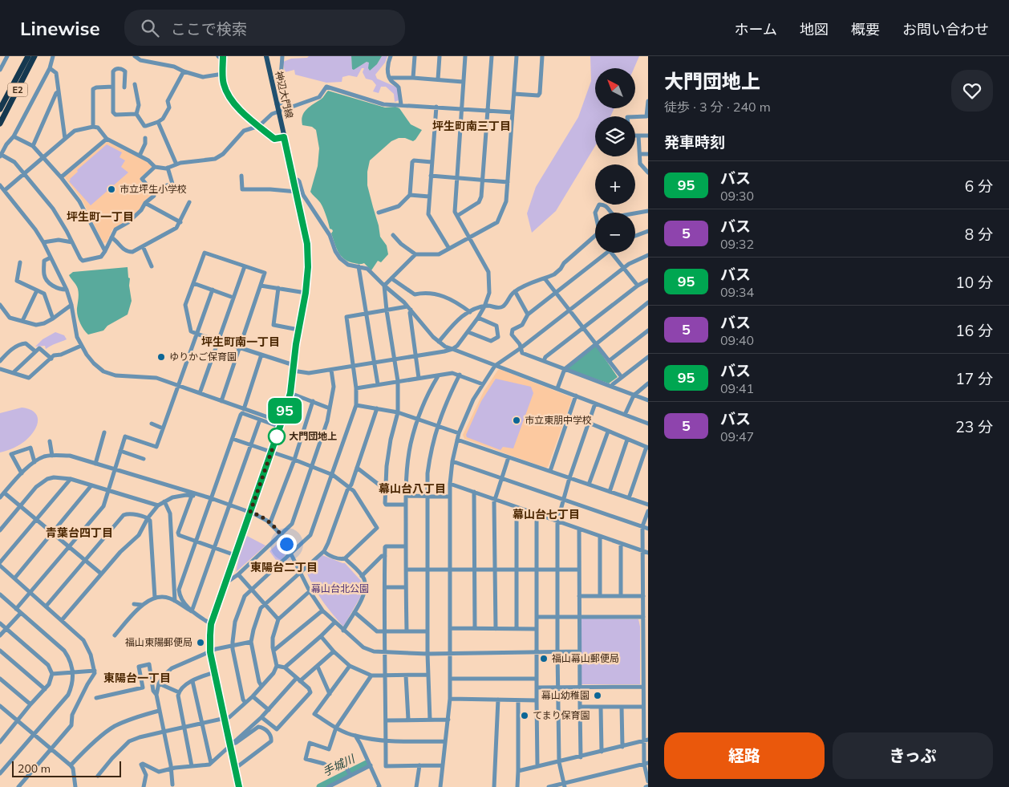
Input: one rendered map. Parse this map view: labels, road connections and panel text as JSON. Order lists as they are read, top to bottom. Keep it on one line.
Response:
{"streets":{"highway":["E2"],"main road":["神辺大門線"]},"districts":["坪生町南三丁目","坪生町一丁目","坪生町南一丁目","幕山台八丁目","幕山台七丁目","青葉台四丁目","東陽台二丁目","東陽台一丁目"],"water":["手城川"],"parks":["幕山台北公園"],"places":["市立坪生小学校","ゆりかご保育園","市立東朋中学校","大門団地上","福山東陽郵便局","福山幕山郵便局","幕山幼稚園","てまり保育園"],"lines":["bus line 95"],"scale_bar":"200 m","north":"top left","page":{"header":"Linewise","search":"ここで検索","nav":["ホーム","地図","概要","お問い合わせ"],"on_map":"95","heading":[["大門団地上","徒歩 · 3 分 · 240 m"],"発車時刻"],"map_buttons":["+","−"],"list":[{"mark":"95","name":"バス","note":"09:30","value":"6 分"},{"mark":"5","name":"バス","note":"09:32","value":"8 分"},{"mark":"95","name":"バス","note":"09:34","value":"10 分"},{"mark":"5","name":"バス","note":"09:40","value":"16 分"},{"mark":"95","name":"バス","note":"09:41","value":"17 分"},{"mark":"5","name":"バス","note":"09:47","value":"23 分"}],"buttons":["経路","きっぷ"],"scale":"200 m"}}
